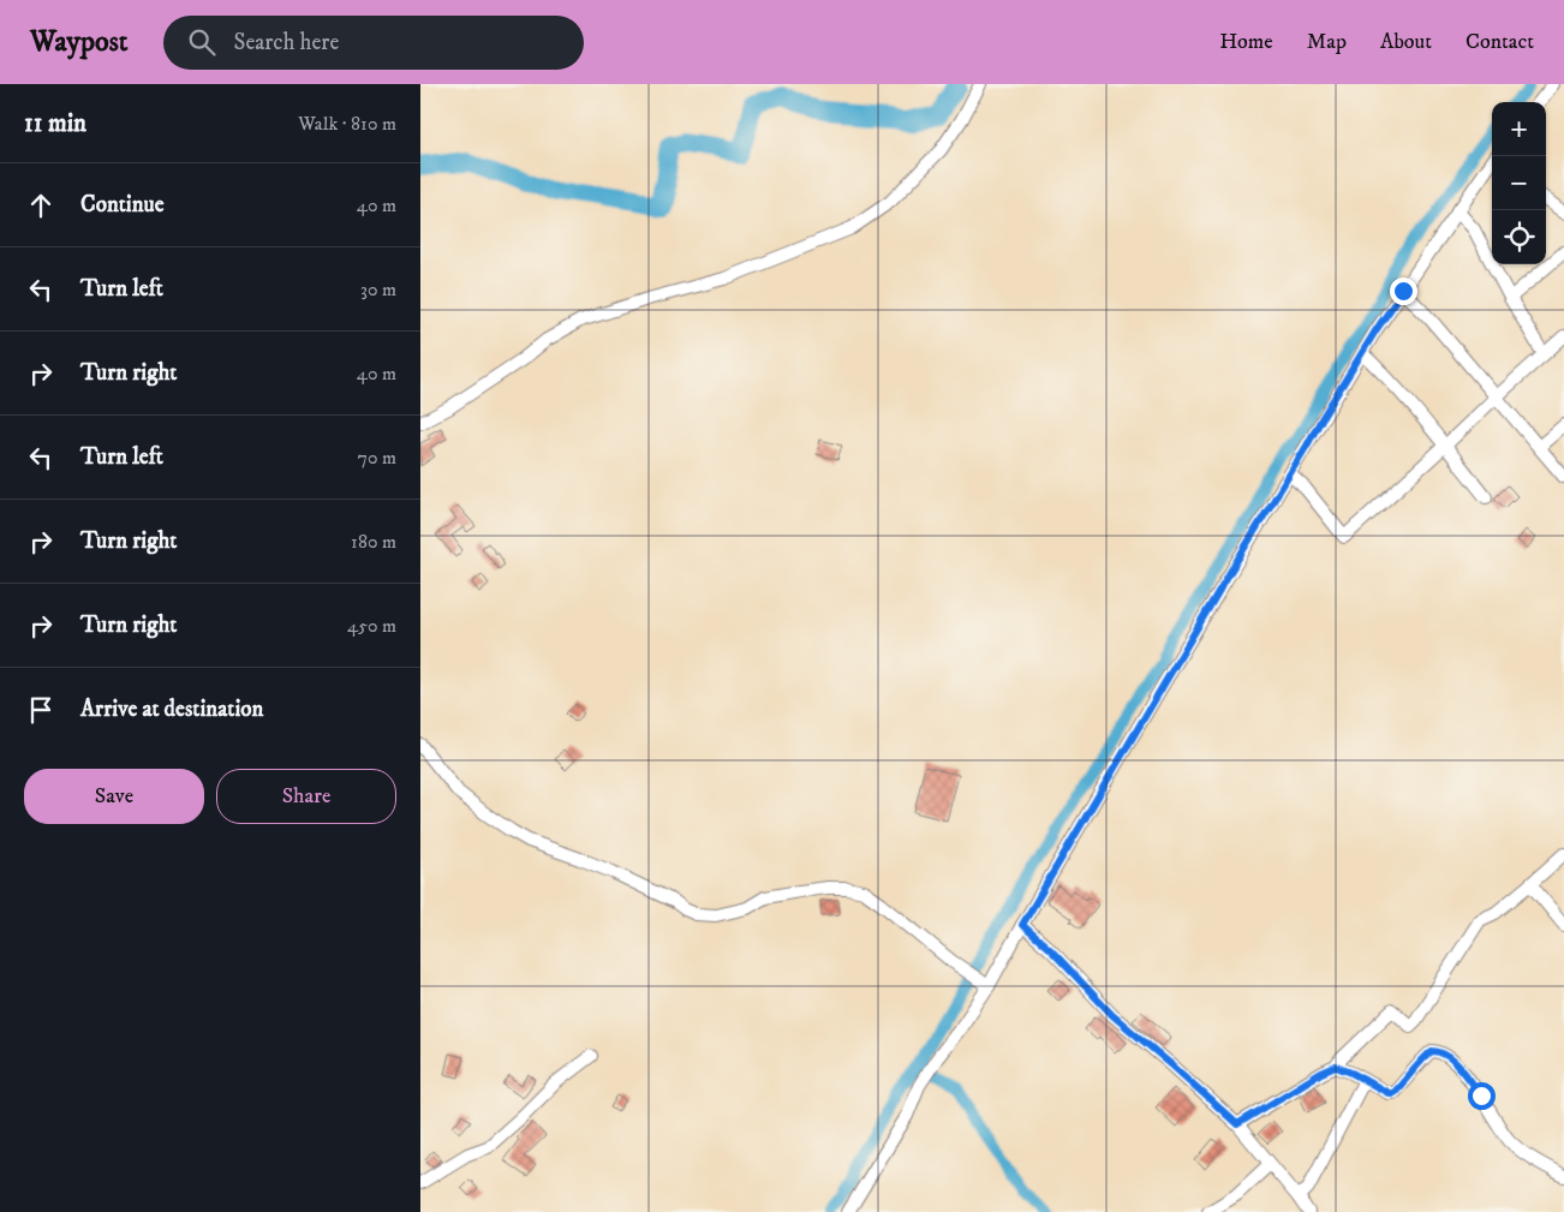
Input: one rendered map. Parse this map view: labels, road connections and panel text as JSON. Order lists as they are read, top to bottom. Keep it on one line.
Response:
{"page":{"header":"Waypost","search":"Search here","nav":["Home","Map","About","Contact"],"heading":["11 min","Walk · 810 m"],"map_buttons":["+","−"],"list":[["Continue","40 m"],["Turn left","30 m"],["Turn right","40 m"],["Turn left","70 m"],["Turn right","180 m"],["Turn right","450 m"],"Arrive at destination"],"buttons":["Save","Share"]}}
